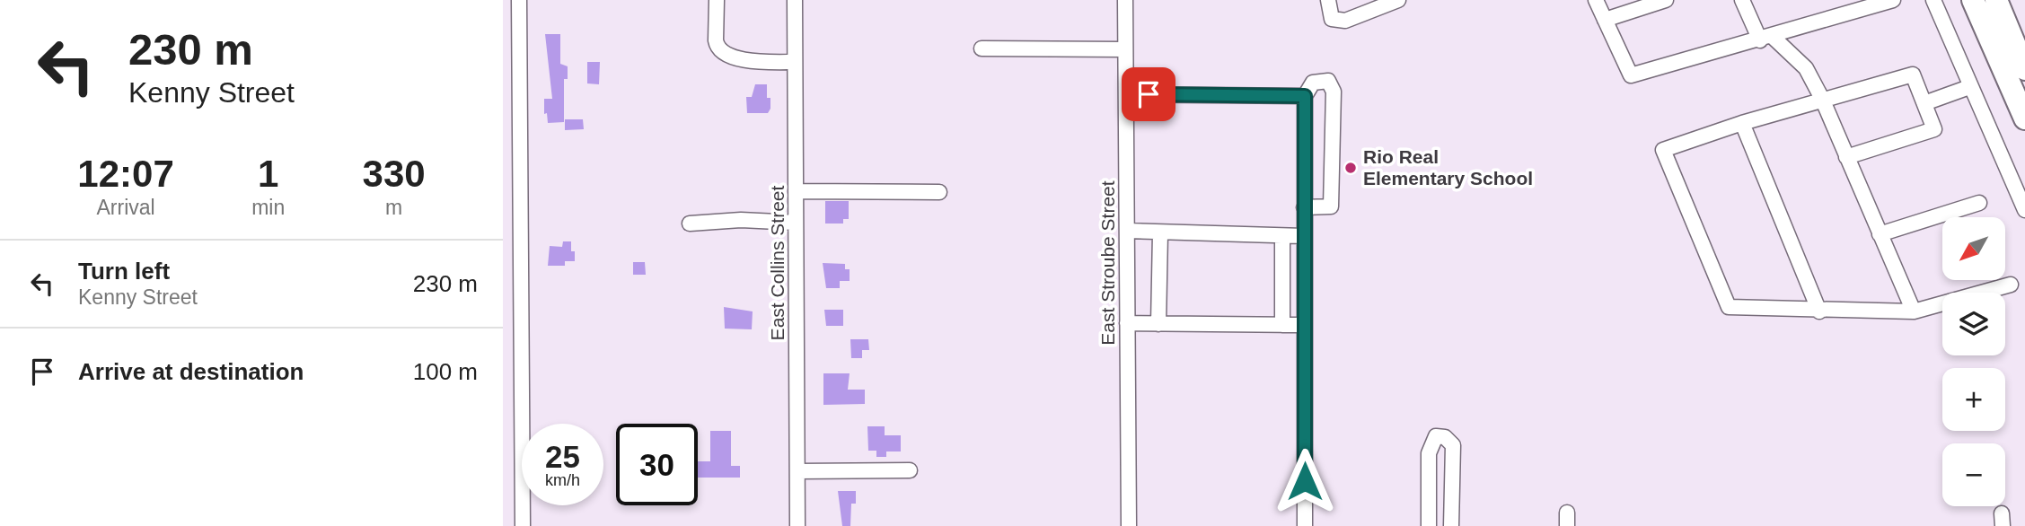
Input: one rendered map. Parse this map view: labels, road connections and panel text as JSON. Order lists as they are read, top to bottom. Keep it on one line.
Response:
{"streets":{"street":["East Collins Street","East Stroube Street"]},"places":["Rio Real Elementary School"],"north":"bottom left","page":{"turn":["230 m","Kenny Street"],"eta":["12:07","Arrival","1","min","330","m"],"map_buttons":["+","−"],"list":[{"name":"Turn left","note":"Kenny Street","value":"230 m"},{"name":"Arrive at destination","value":"100 m"}],"speed":"25 km/h","limit":"30"}}
